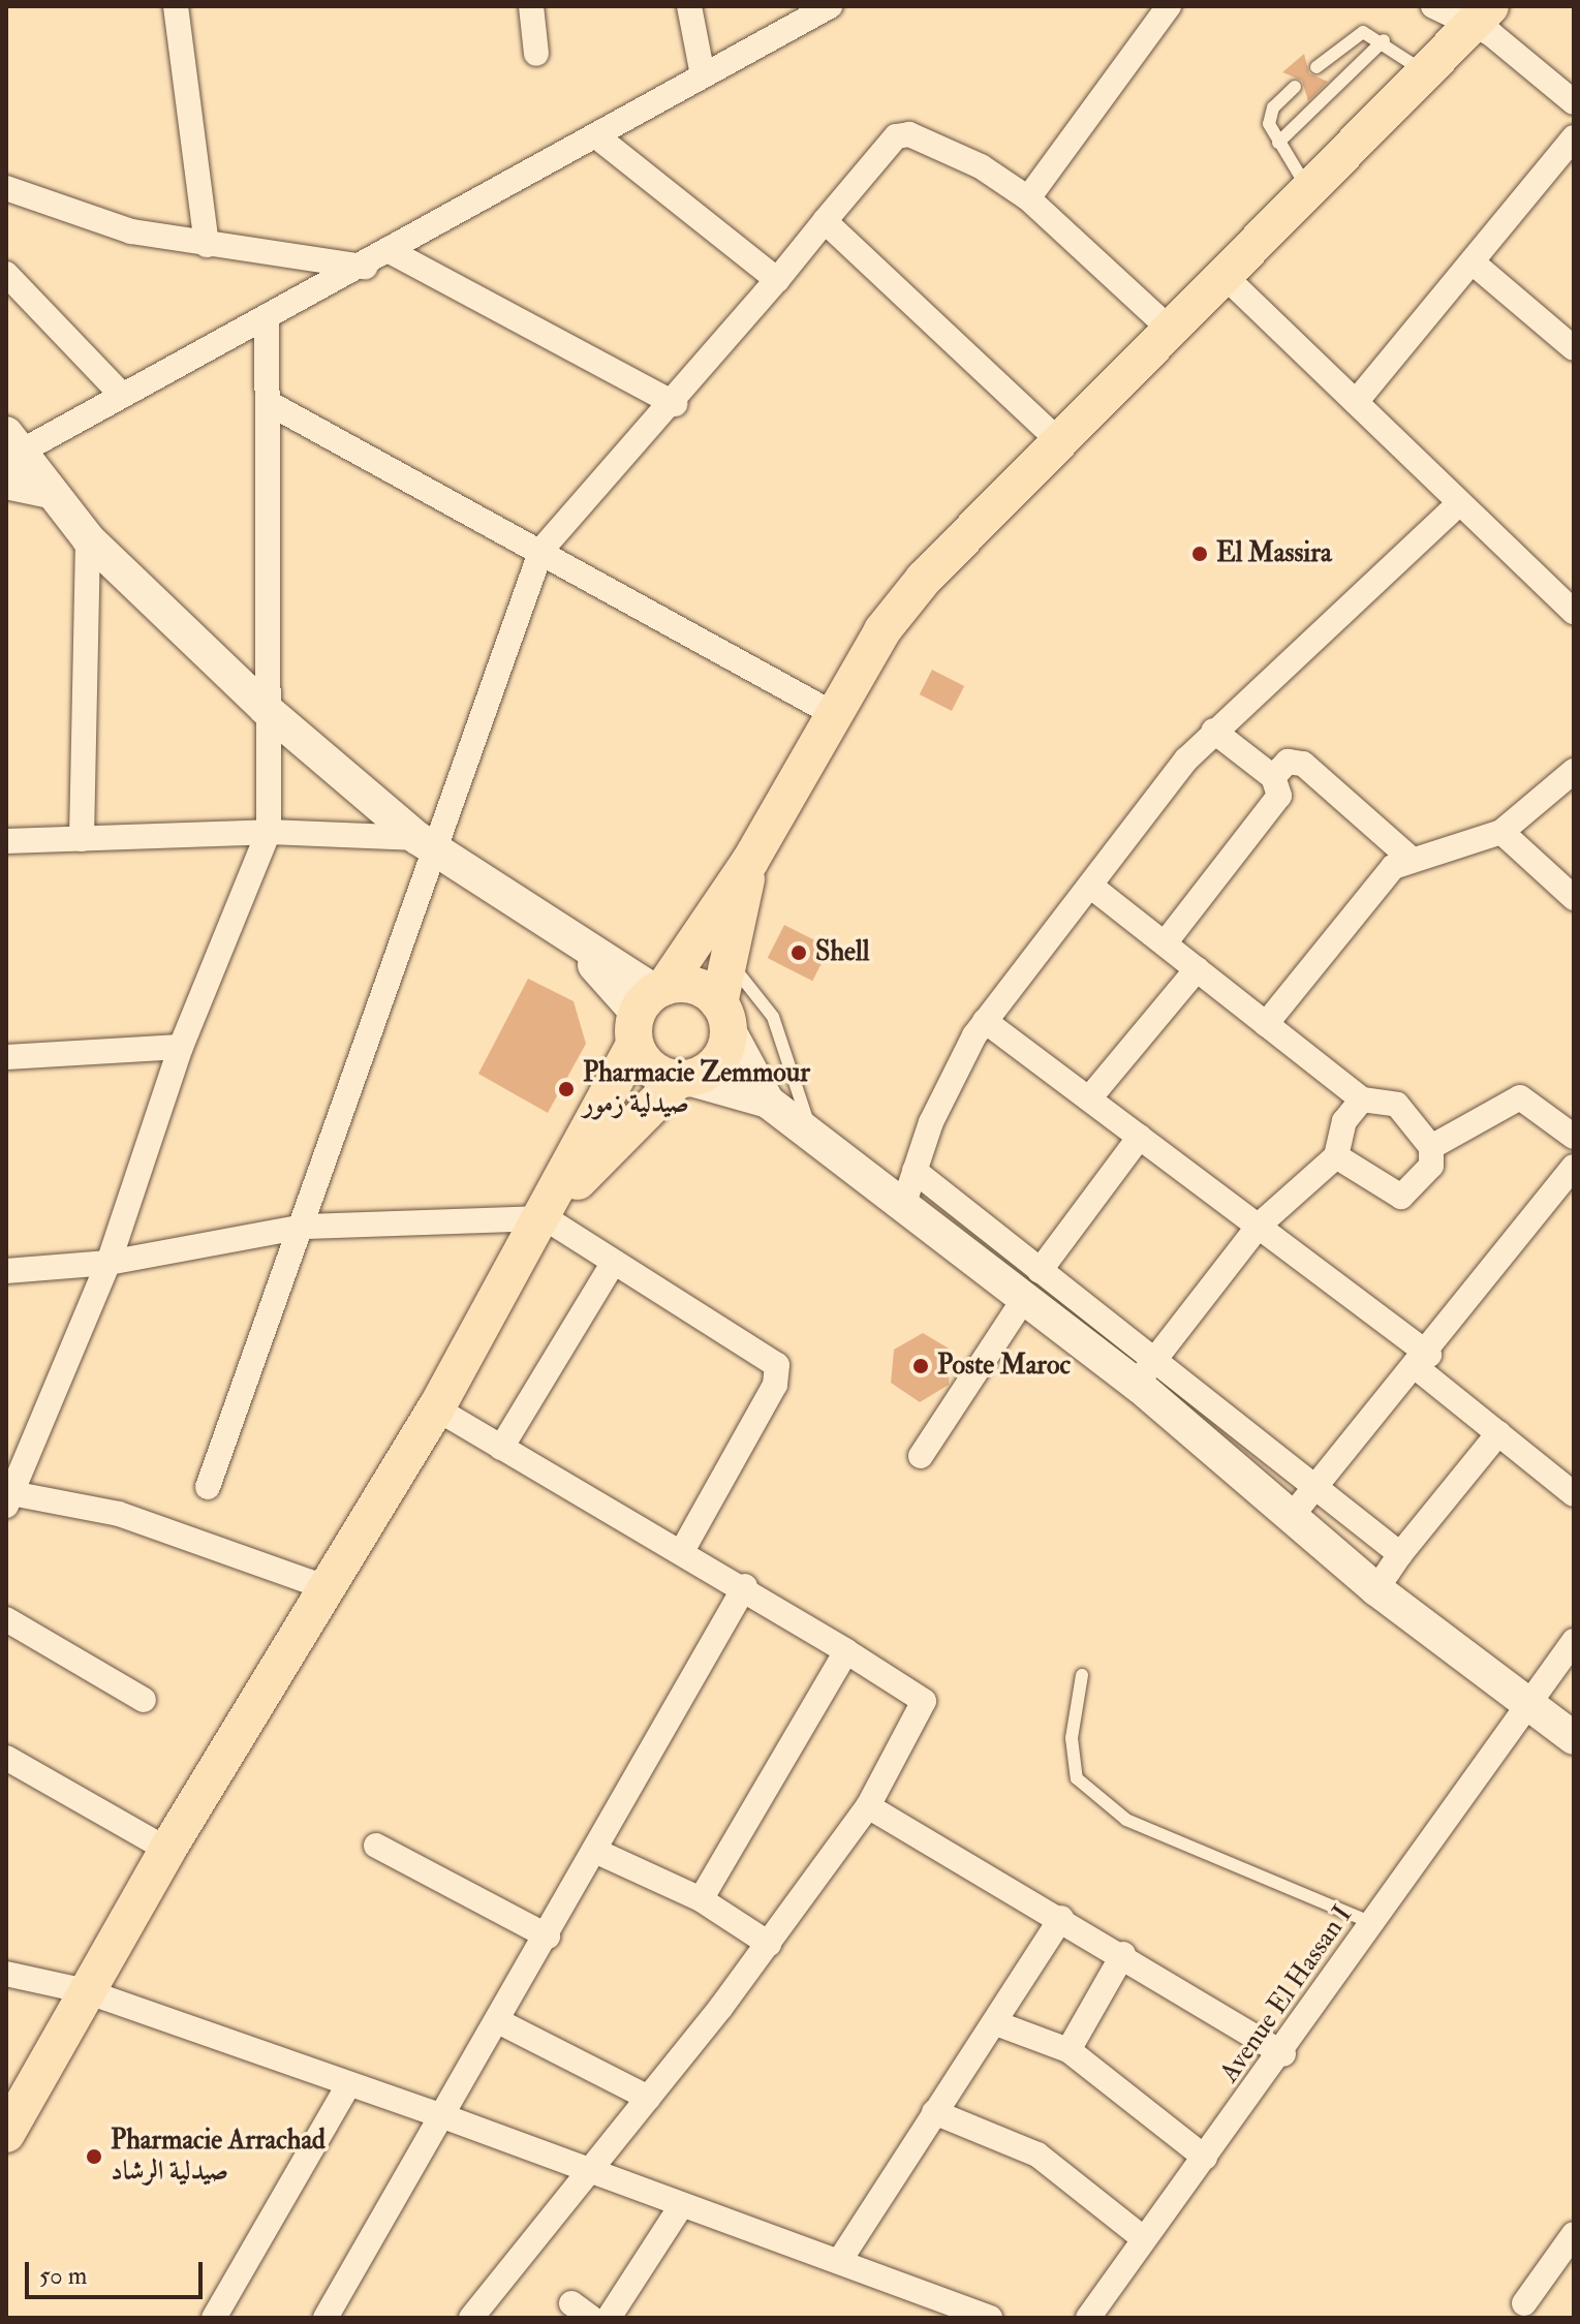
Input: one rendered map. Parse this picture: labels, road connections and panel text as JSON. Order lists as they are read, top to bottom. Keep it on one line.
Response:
{"streets":{"street":["Avenue El Hassan I"]},"places":["El Massira","Shell","Pharmacie Zemmour صيدلية زمور","Poste Maroc","Pharmacie Arrachad صيدلية الرشاد"],"scale_bar":"50 m"}
